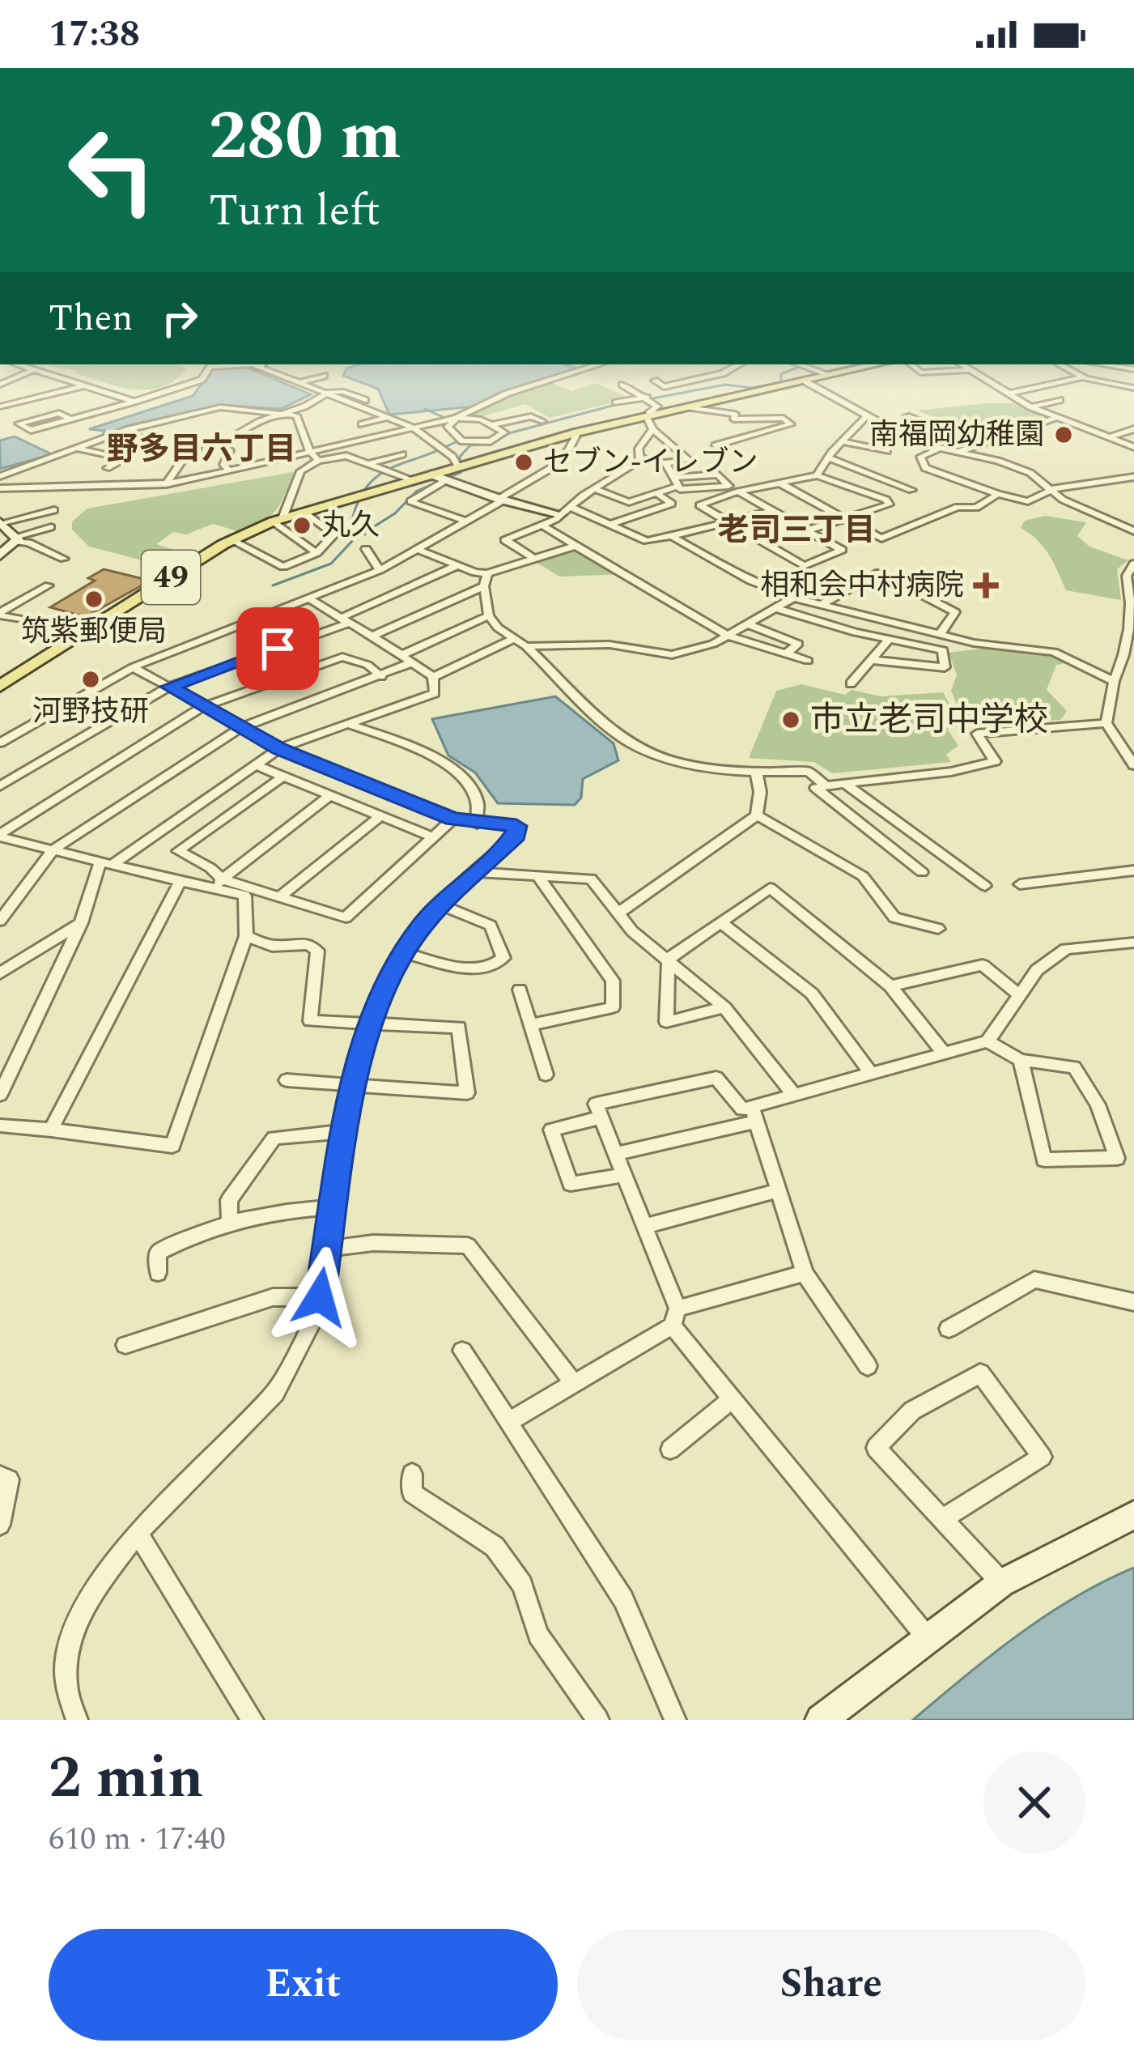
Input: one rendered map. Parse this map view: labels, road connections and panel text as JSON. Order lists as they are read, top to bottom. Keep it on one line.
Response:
{"streets":{"main road":["49"]},"districts":["野多目六丁目","老司三丁目"],"places":{"other":["南福岡幼稚園","セブン-イレブン","丸久","筑紫郵便局","河野技研","市立老司中学校"],"health":["相和会中村病院"]},"page":{"status":"17:38","turn":["280 m","Turn left"],"then":"Then","heading":["2 min","610 m · 17:40"],"buttons":["Exit","Share"]}}
